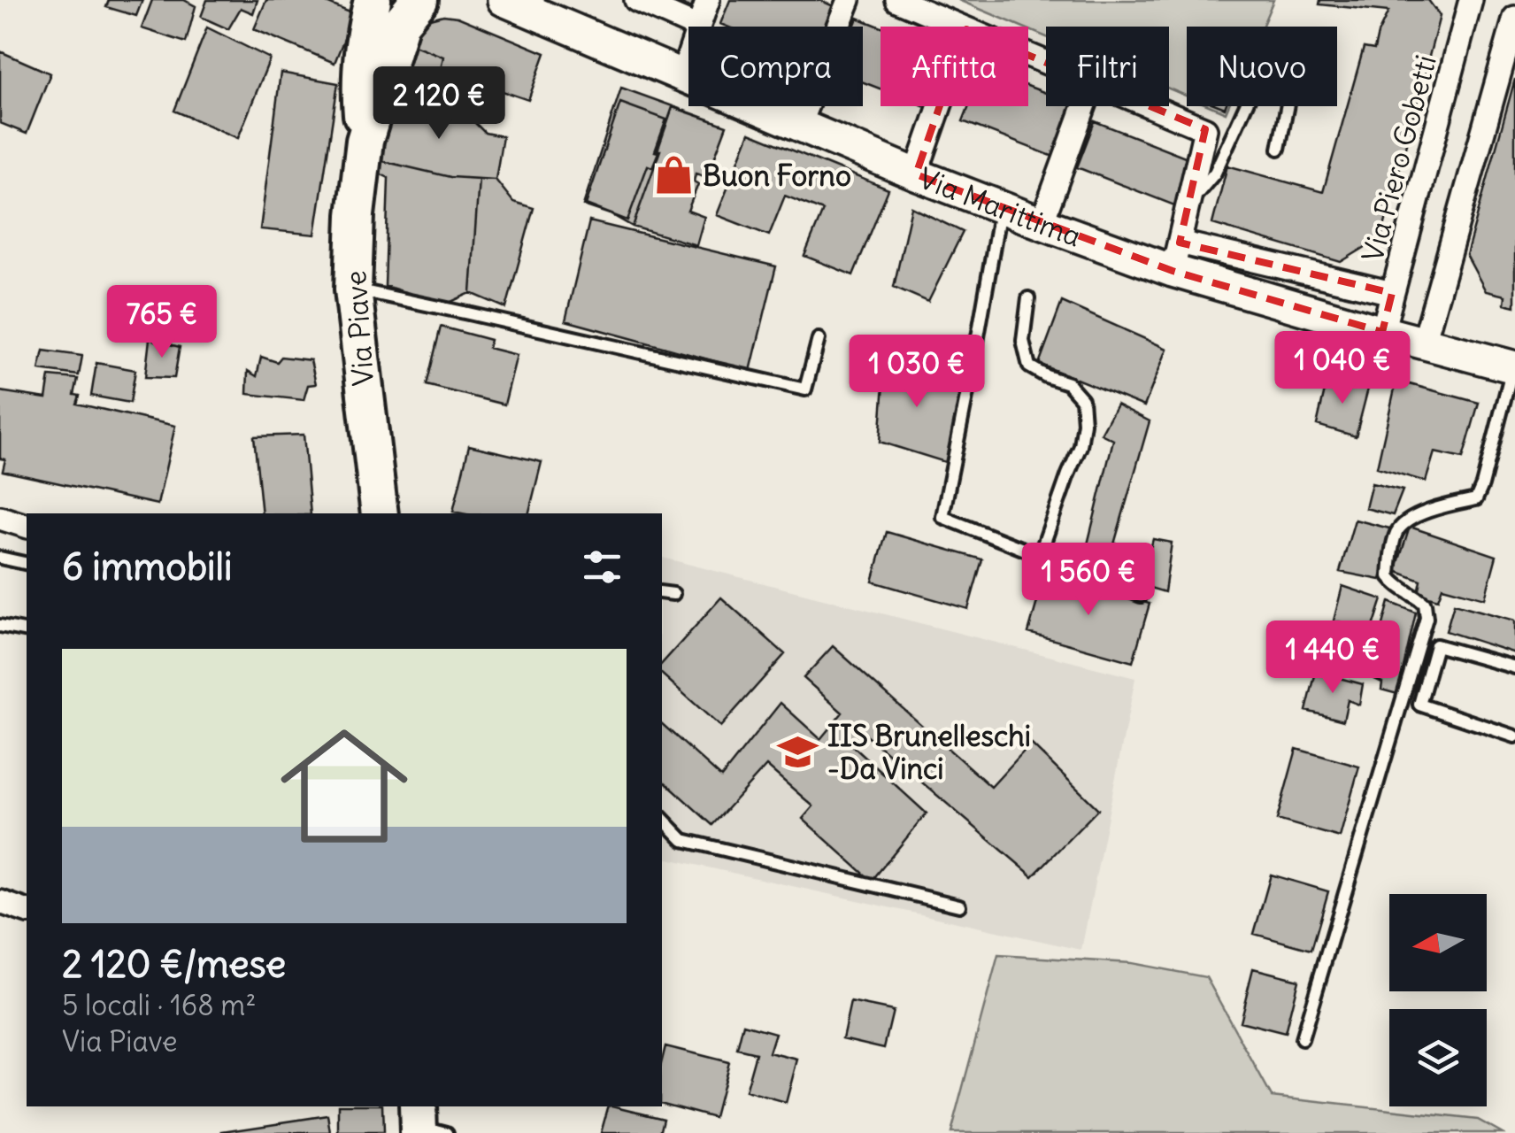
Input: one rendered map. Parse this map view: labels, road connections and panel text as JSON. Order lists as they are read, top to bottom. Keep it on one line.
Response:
{"streets":{"main road":["Via Marittima","Via Piave"],"street":["Via Piero Gobetti"]},"crossings":[["Via Piero Gobetti","Via Marittima"]],"places":{"shop":["Buon Forno"],"school or university":["IIS Brunelleschi -Da Vinci"]},"north":"left","page":{"chip":["Compra","Affitta","Filtri","Nuovo"],"price":["2 120 €","765 €","1 040 €","1 030 €","1 560 €","1 440 €"],"heading":"6 immobili","list":[{"name":"2 120 €/mese","note":"5 locali · 168 m² · Via Piave"}]}}
